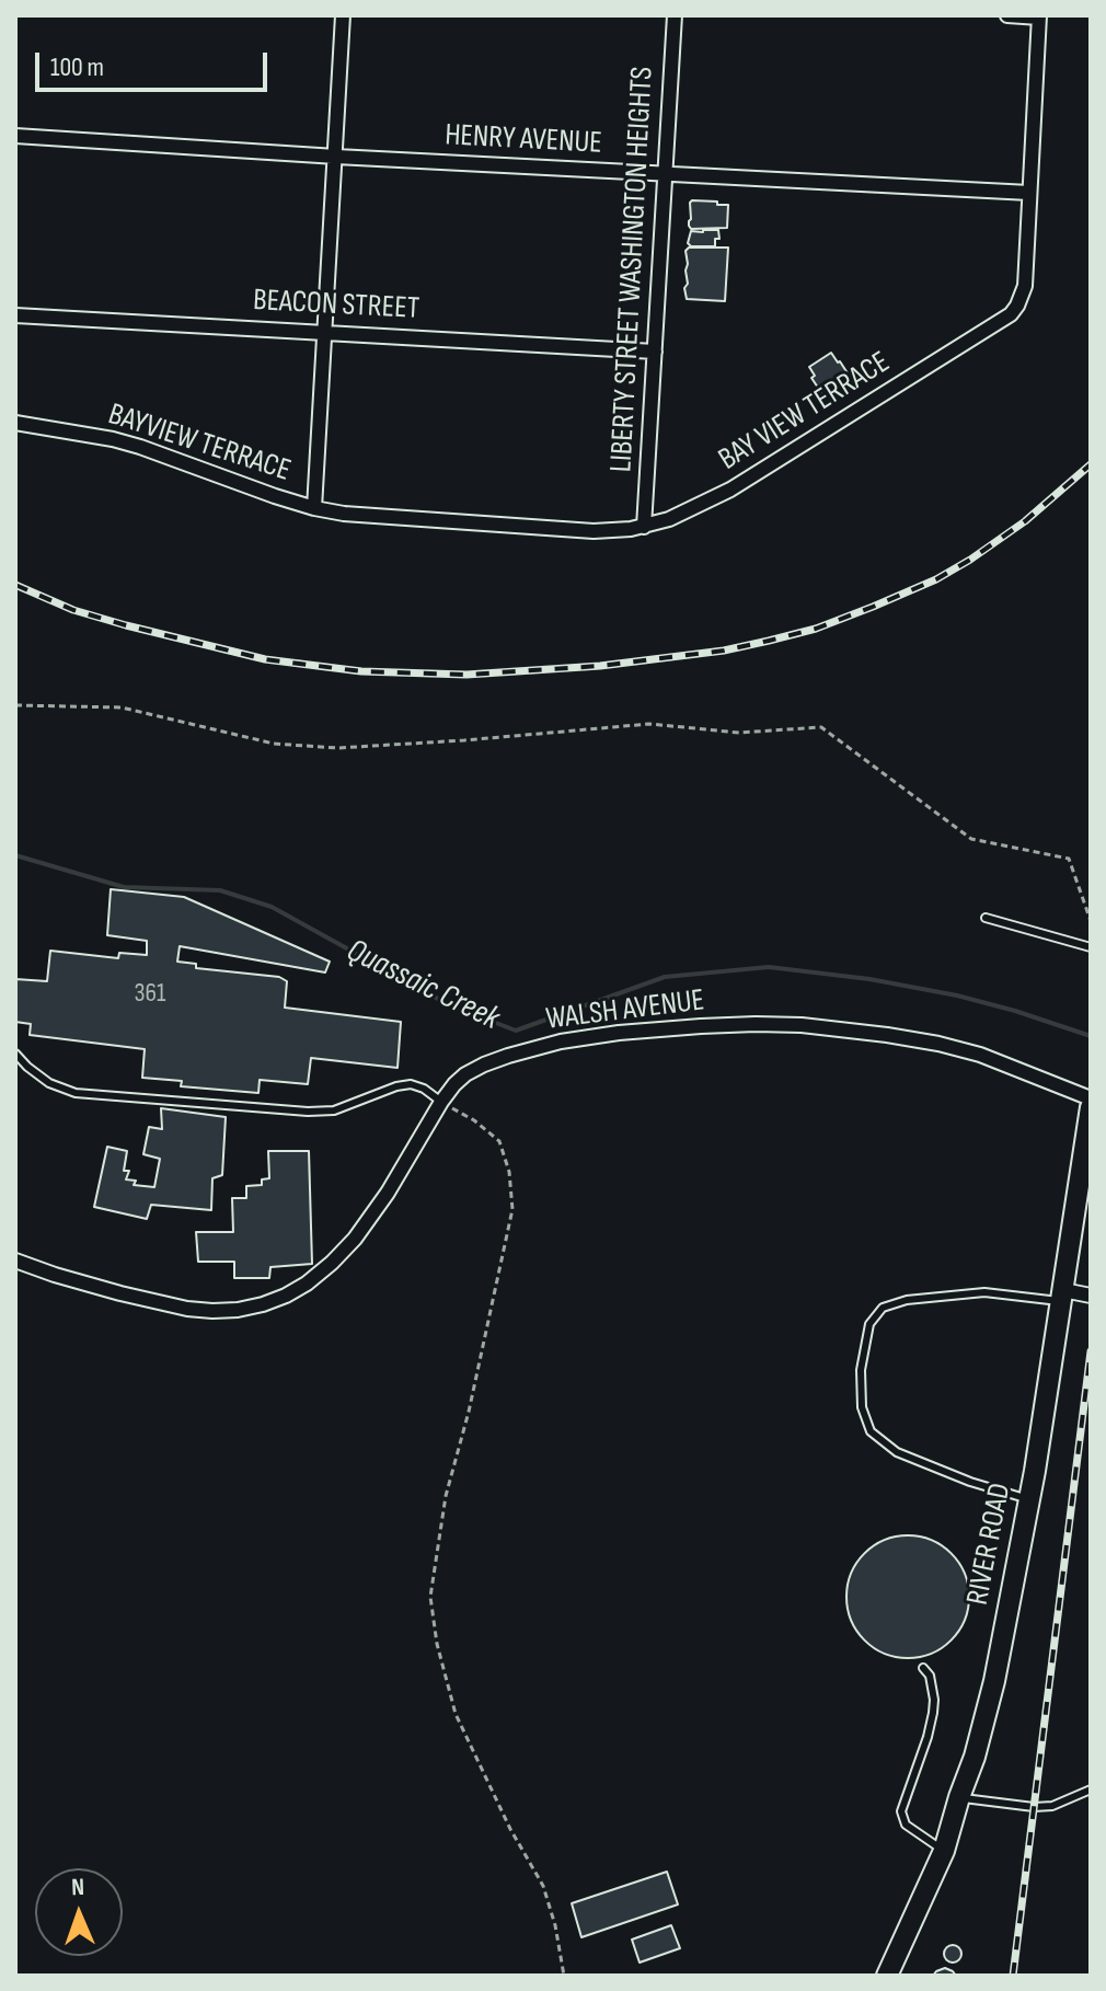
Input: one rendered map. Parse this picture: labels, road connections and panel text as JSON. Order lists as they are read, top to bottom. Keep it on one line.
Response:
{"streets":{"street":["HENRY AVENUE","LIBERTY STREET WASHINGTON HEIGHTS","BEACON STREET","BAY VIEW TERRACE","BAYVIEW TERRACE","WALSH AVENUE","RIVER ROAD"]},"crossings":[["HENRY AVENUE","LIBERTY STREET WASHINGTON HEIGHTS"],["HENRY AVENUE","BAY VIEW TERRACE"],["LIBERTY STREET WASHINGTON HEIGHTS","BEACON STREET"],["LIBERTY STREET WASHINGTON HEIGHTS","BAY VIEW TERRACE"],["BAY VIEW TERRACE","BAYVIEW TERRACE"]],"water":["Quassaic Creek"],"house_numbers":["361"],"scale_bar":"100 m","north":"top"}
